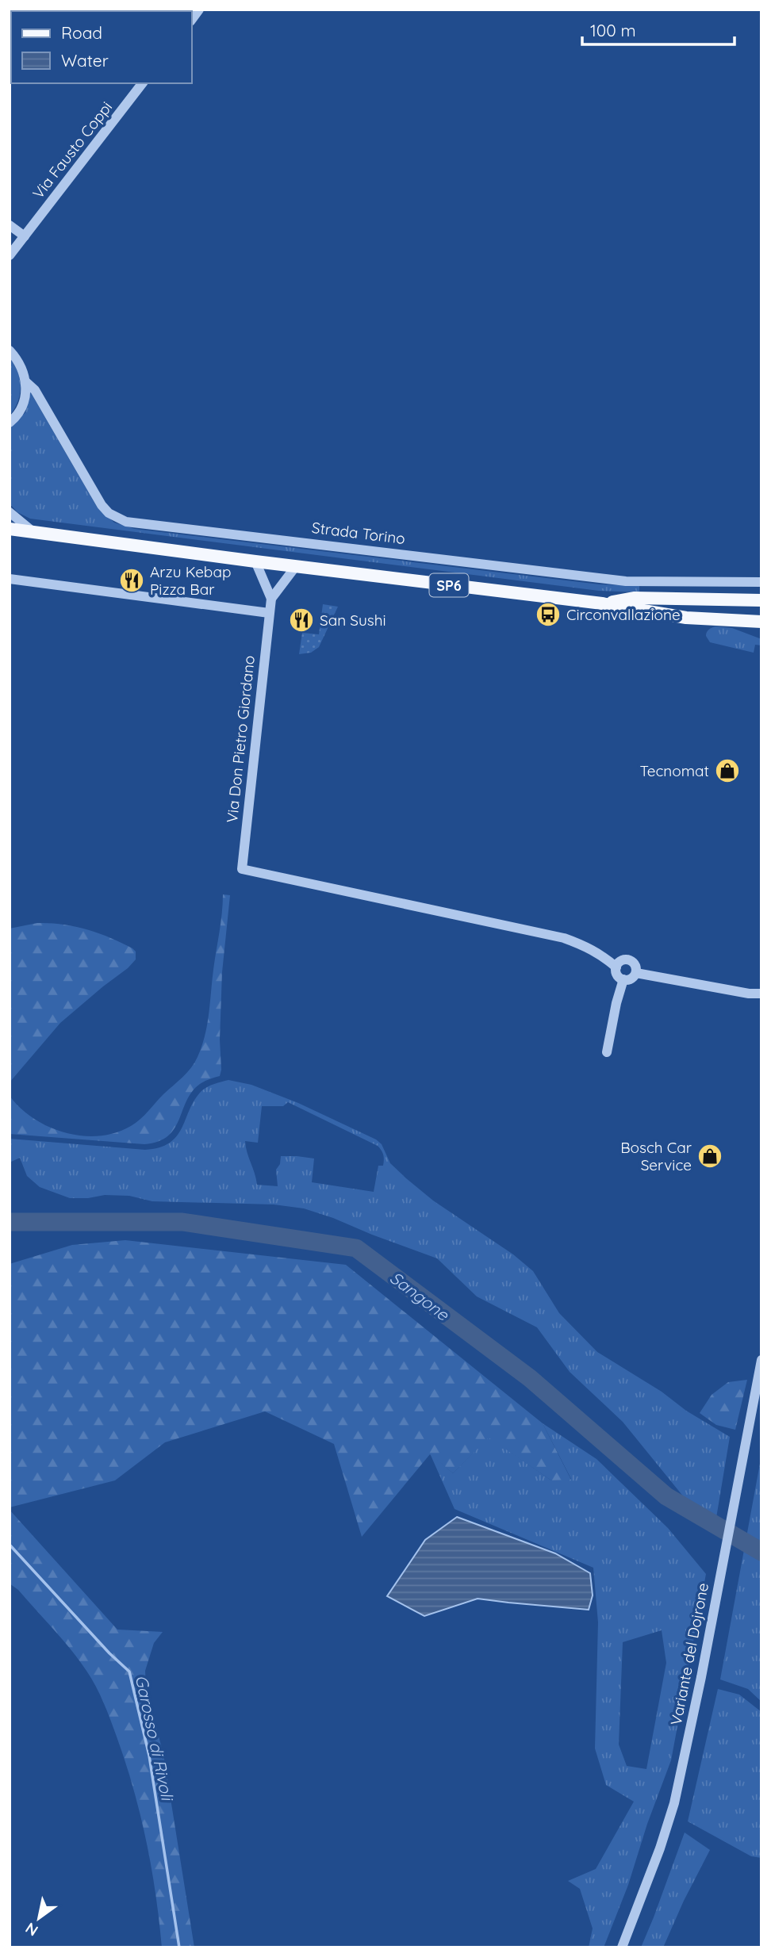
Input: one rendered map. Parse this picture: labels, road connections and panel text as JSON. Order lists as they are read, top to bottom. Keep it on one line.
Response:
{"streets":{"main road":["SP6"],"street":["Via Fausto Coppi","Strada Torino","Via Don Pietro Giordano","Variante del Dojrone"]},"water":["Sangone","Garosso di Rivoli"],"places":{"restaurant":["Arzu Kebap Pizza Bar","San Sushi"],"bus stop":["Circonvallazione"],"shop":["Tecnomat","Bosch Car Service"]},"legend":["Road","Water"],"scale_bar":"100 m","north":"bottom left"}
